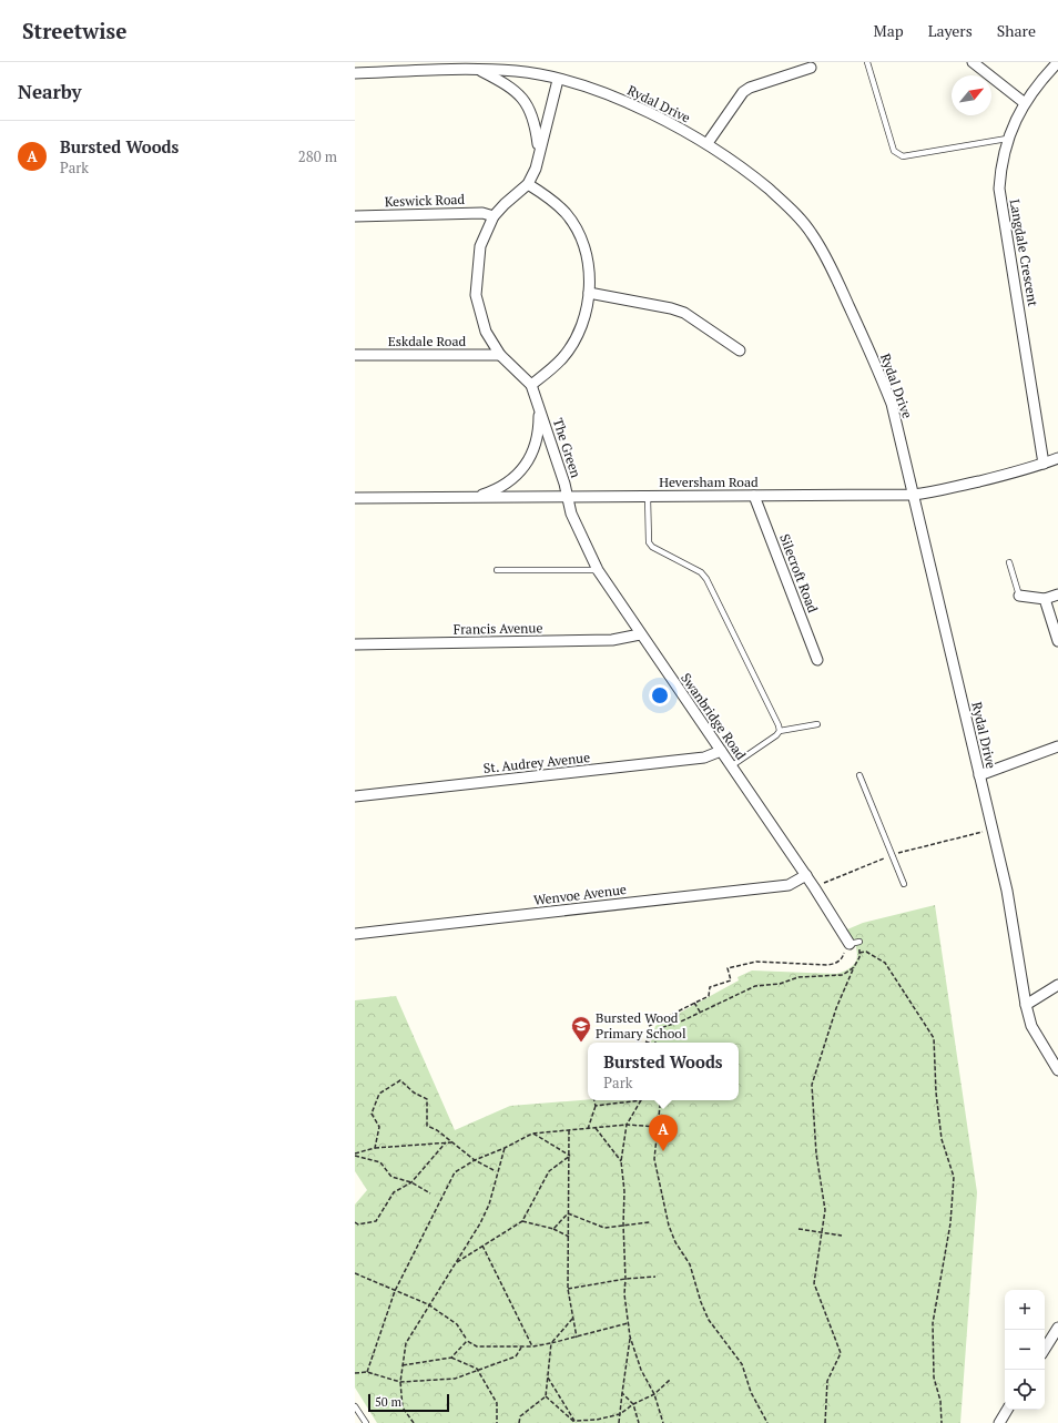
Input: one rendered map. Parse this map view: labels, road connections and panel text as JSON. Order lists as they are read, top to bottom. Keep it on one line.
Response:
{"streets":{"street":["Rydal Drive","Keswick Road","Langdale Crescent","Eskdale Road","The Green","Heversham Road","Silecroft Road","Francis Avenue","Swanbridge Road","St. Audrey Avenue","Wenvoe Avenue"]},"crossings":[["Rydal Drive","The Green"],["Rydal Drive","Heversham Road"],["Keswick Road","Eskdale Road"],["Keswick Road","The Green"],["Langdale Crescent","Heversham Road"],["Eskdale Road","The Green"],["The Green","Heversham Road"],["The Green","Swanbridge Road"],["Heversham Road","Silecroft Road"],["Heversham Road","Swanbridge Road"],["Francis Avenue","Swanbridge Road"],["Swanbridge Road","St. Audrey Avenue"],["Swanbridge Road","Wenvoe Avenue"]],"places":{"school or university":["Bursted Wood Primary School"]},"scale_bar":"50 m","north":"top right","page":{"header":"Streetwise","nav":["Map","Layers","Share"],"heading":"Nearby","list":[{"mark":"A","name":"Bursted Woods","note":"Park","value":"280 m"}],"popup":["Bursted Woods","Park"],"pins":"A","map_buttons":["+","−"],"scale":"50 m"}}
